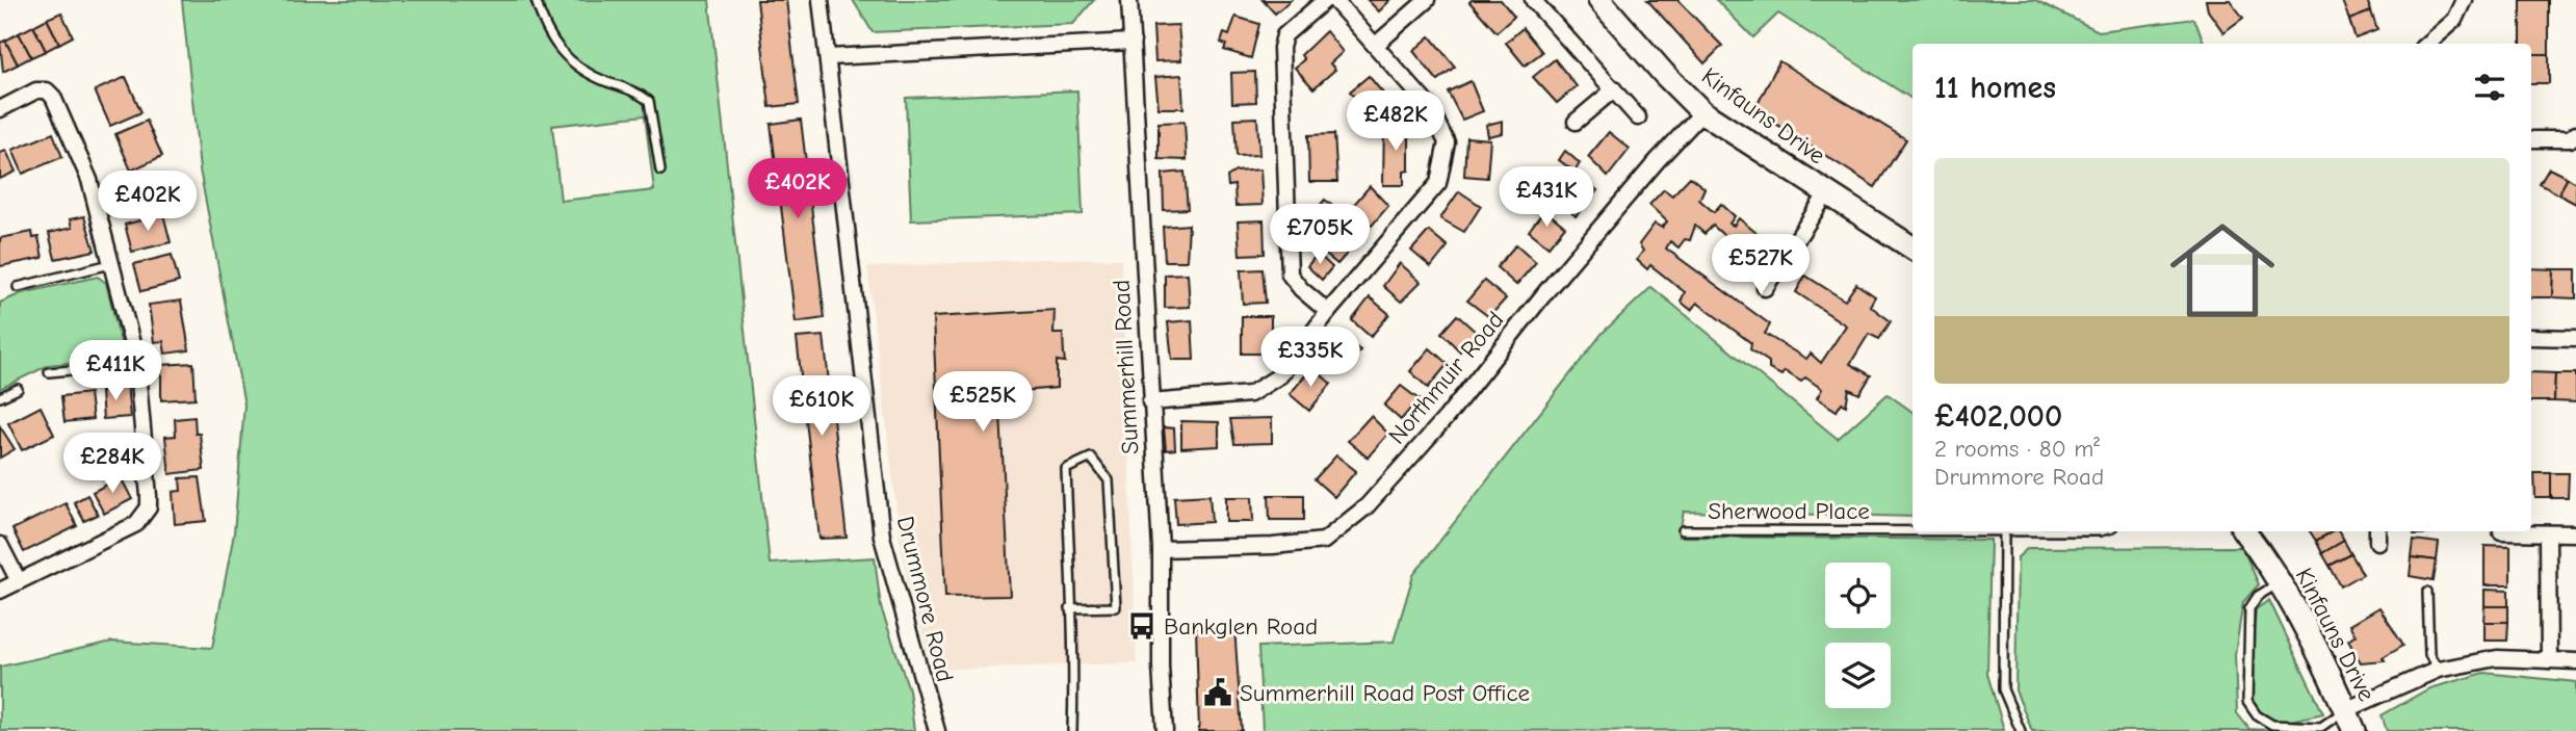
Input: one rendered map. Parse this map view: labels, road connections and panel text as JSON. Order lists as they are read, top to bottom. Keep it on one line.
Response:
{"streets":{"street":["Kinfauns Drive","Summerhill Road","Northmuir Road","Drummore Road"],"lane":["Sherwood Place"]},"crossings":[["Kinfauns Drive","Northmuir Road"],["Summerhill Road","Northmuir Road"]],"places":{"bus stop":["Bankglen Road"],"public building":["Summerhill Road Post Office"]},"page":{"heading":"11 homes","price":["£482K","£402K","£431K","£402K","£705K","£527K","£335K","£411K","£525K","£610K","£284K"],"list":[{"name":"£402,000","note":"2 rooms · 80 m² · Drummore Road"}]}}
